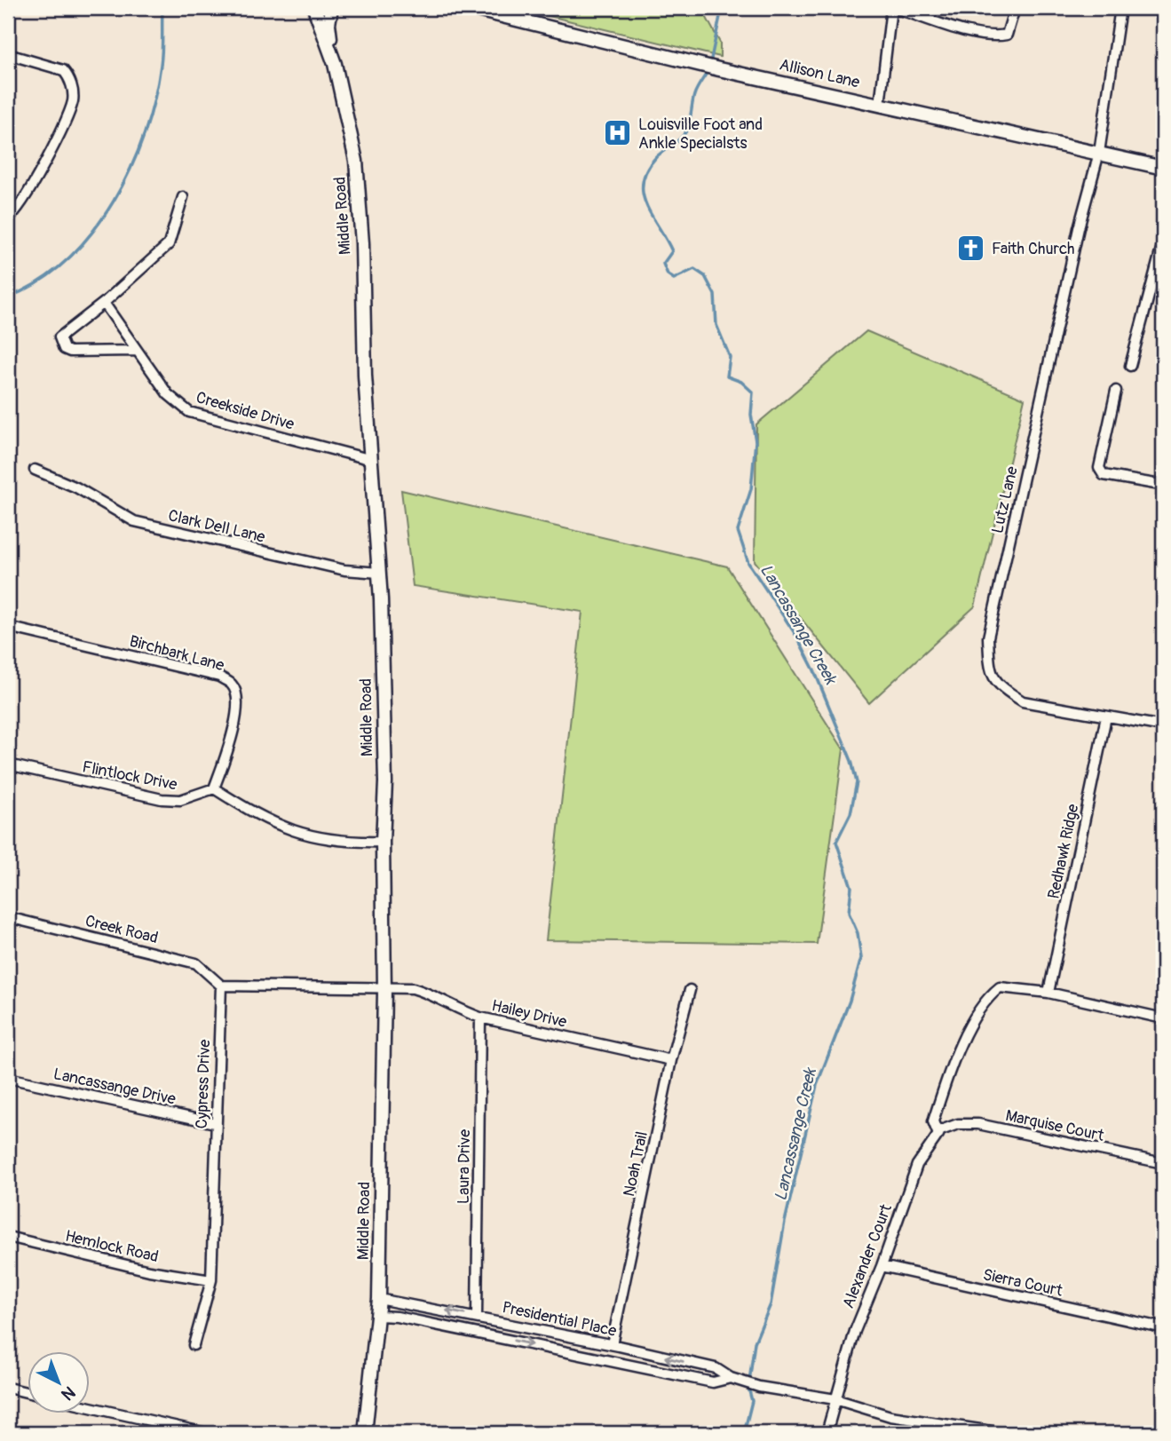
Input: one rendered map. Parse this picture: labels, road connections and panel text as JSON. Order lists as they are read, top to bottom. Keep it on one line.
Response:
{"streets":{"main road":["Allison Lane","Middle Road"],"street":["Creekside Drive","Lutz Lane","Clark Dell Lane","Birchbark Lane","Flintlock Drive","Redhawk Ridge","Creek Road","Hailey Drive","Cypress Drive","Lancassange Drive","Marquise Court","Noah Trail","Laura Drive","Hemlock Road","Alexander Court","Sierra Court","Presidential Place"]},"crossings":[["Allison Lane","Lutz Lane"],["Middle Road","Creekside Drive"],["Middle Road","Clark Dell Lane"],["Middle Road","Hailey Drive"],["Middle Road","Presidential Place"],["Lutz Lane","Redhawk Ridge"],["Birchbark Lane","Flintlock Drive"],["Creek Road","Cypress Drive"],["Hailey Drive","Noah Trail"],["Hailey Drive","Laura Drive"],["Cypress Drive","Lancassange Drive"],["Cypress Drive","Hemlock Road"],["Marquise Court","Alexander Court"],["Noah Trail","Presidential Place"],["Laura Drive","Presidential Place"],["Alexander Court","Sierra Court"],["Alexander Court","Presidential Place"]],"water":["Lancassange Creek"],"places":{"hospital":["Louisville Foot and Ankle Specialsts"],"church":["Faith Church"]},"north":"bottom right"}
